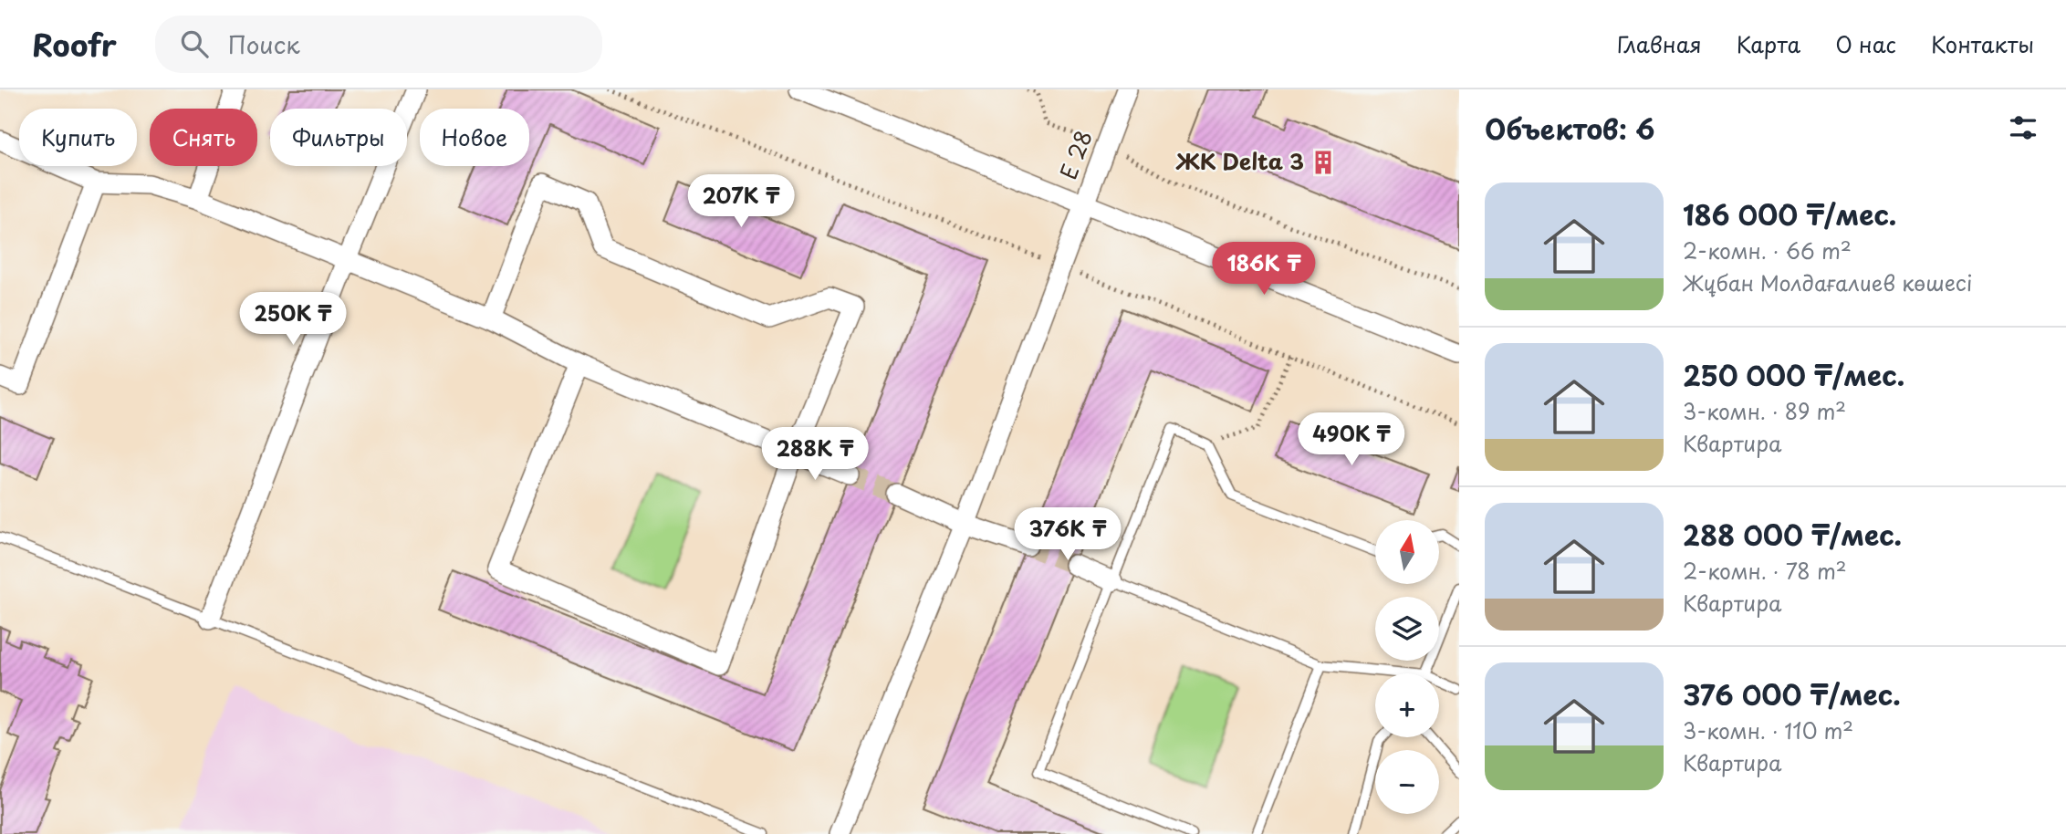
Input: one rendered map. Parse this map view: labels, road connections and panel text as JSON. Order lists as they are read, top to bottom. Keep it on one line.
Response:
{"streets":{"street":["E 28"]},"places":{"building":["ЖК Delta 3"]},"north":"top","page":{"header":"Roofr","search":"Поиск","nav":["Главная","Карта","О нас","Контакты"],"heading":"Объектов: 6","chip":["Купить","Снять","Фильтры","Новое"],"list":[{"name":"186 000 ₸/мес.","note":"2-комн. · 66 m² · Жұбан Молдағалиев көшесі"},{"name":"250 000 ₸/мес.","note":"3-комн. · 89 m² · Квартира"},{"name":"288 000 ₸/мес.","note":"2-комн. · 78 m² · Квартира"},{"name":"376 000 ₸/мес.","note":"3-комн. · 110 m² · Квартира"}],"price":["207K ₸","186K ₸","250K ₸","490K ₸","288K ₸","376K ₸"],"map_buttons":["+","−"]}}
